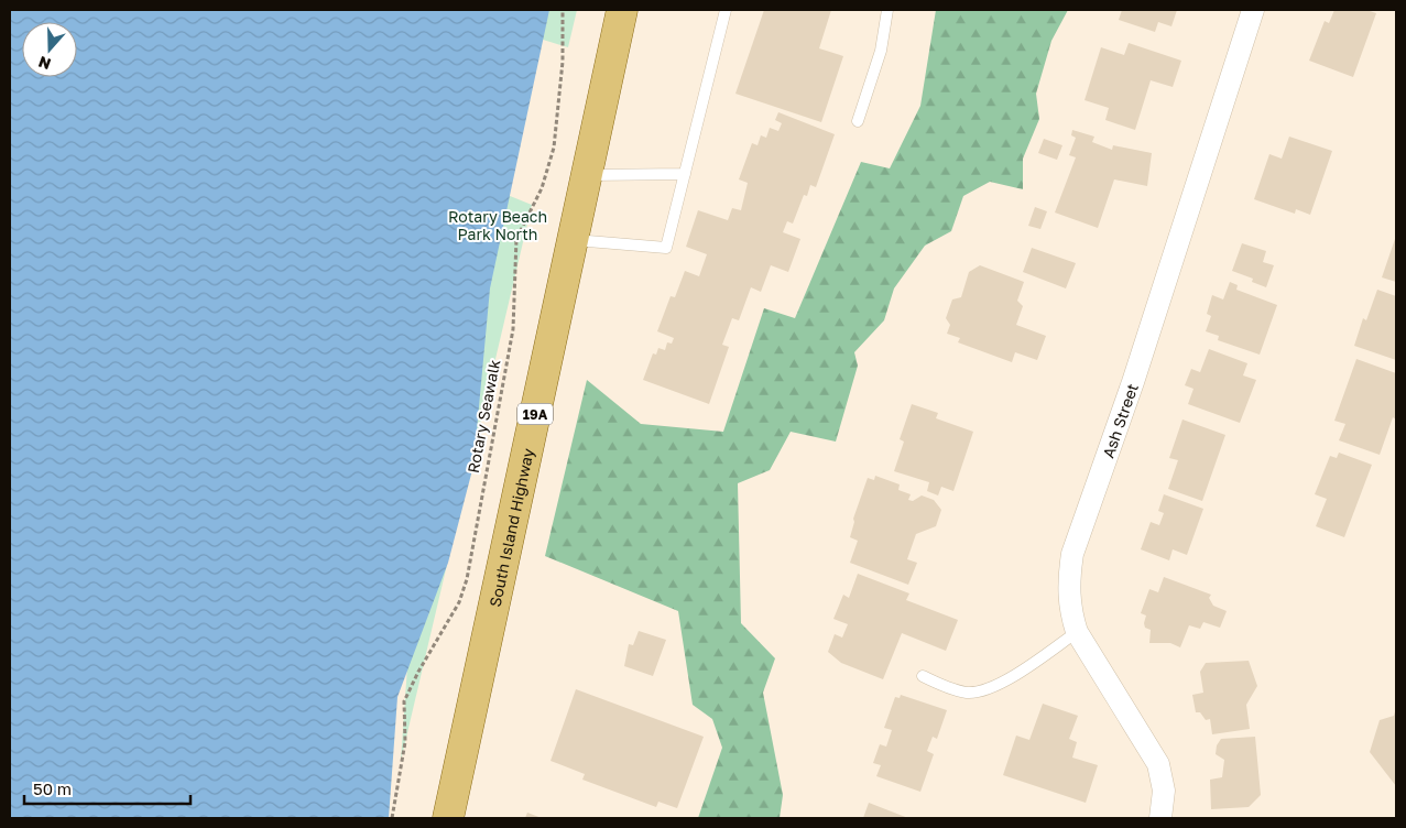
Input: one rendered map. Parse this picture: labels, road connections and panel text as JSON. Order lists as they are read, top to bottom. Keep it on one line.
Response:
{"streets":{"main road":["19A","South Island Highway"],"street":["Ash Street"],"path":["Rotary Seawalk"]},"parks":["Rotary Beach Park North"],"scale_bar":"50 m","north":"bottom"}
